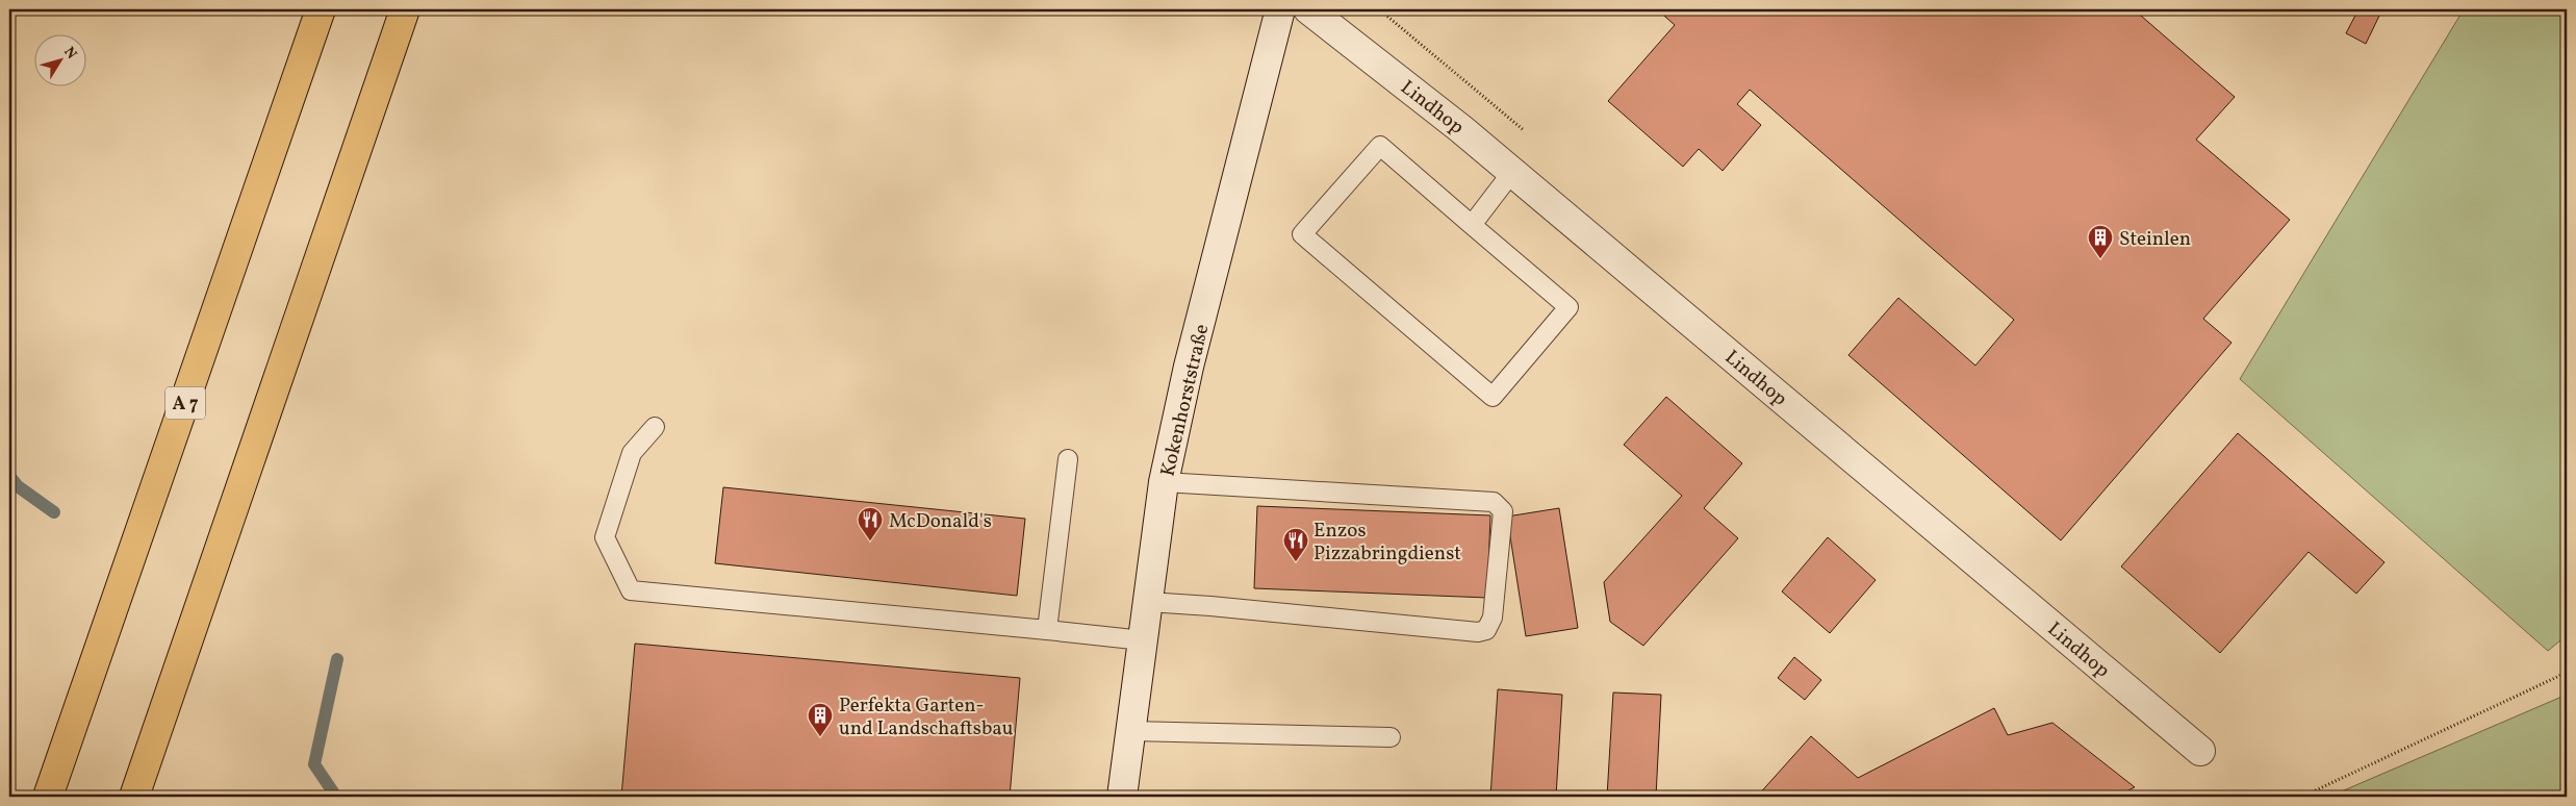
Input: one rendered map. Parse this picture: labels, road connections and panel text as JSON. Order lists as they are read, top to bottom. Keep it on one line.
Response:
{"streets":{"highway":["A 7"],"street":["Lindhop","Kokenhorststraße"]},"places":{"building":["Steinlen","Perfekta Garten- und Landschaftsbau"],"restaurant":["McDonald's","Enzos Pizzabringdienst"]},"north":"top right"}
